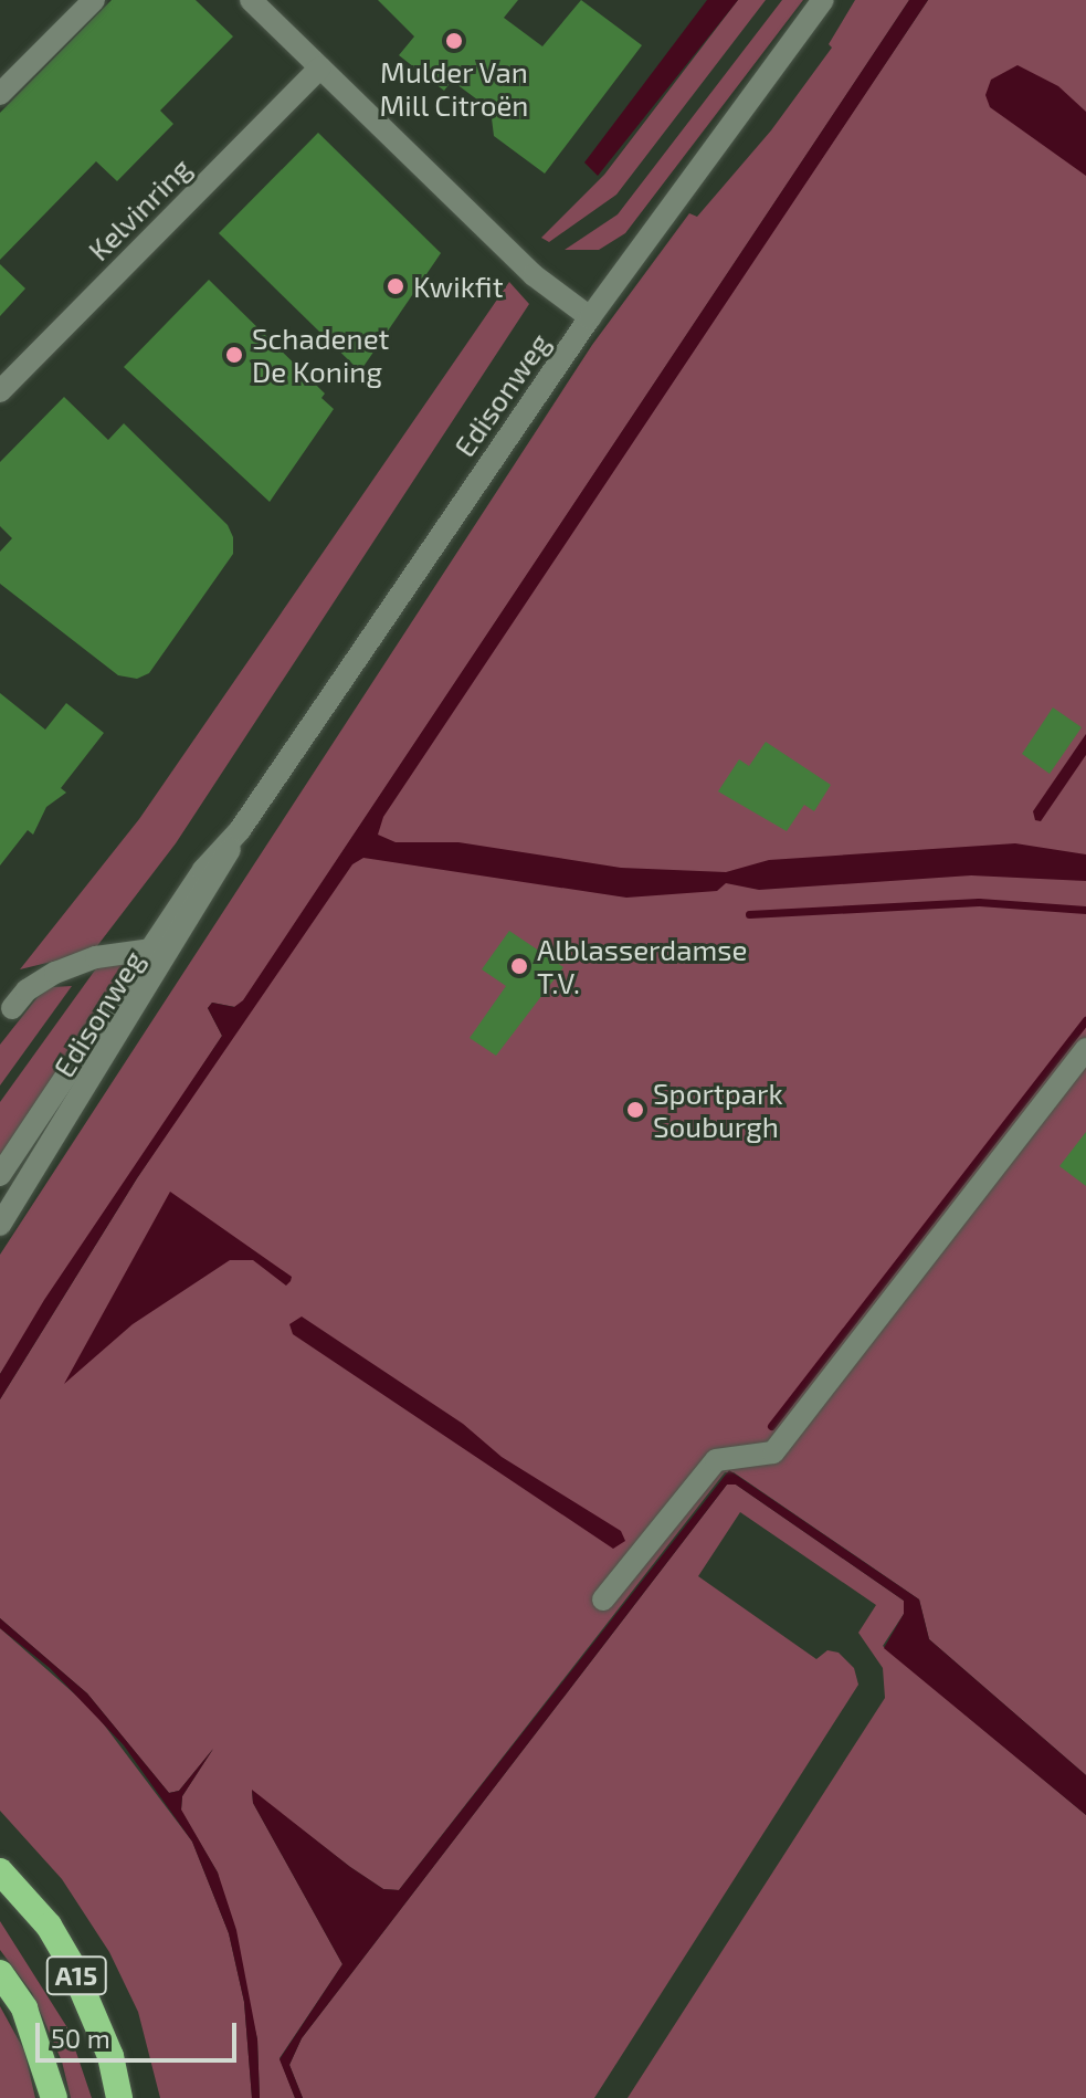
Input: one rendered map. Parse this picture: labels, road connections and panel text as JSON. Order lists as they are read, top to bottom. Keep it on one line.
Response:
{"streets":{"highway":["A15"],"street":["Kelvinring","Edisonweg"]},"places":["Mulder Van Mill Citroën","Kwikfit","Schadenet De Koning","Alblasserdamse T.V.","Sportpark Souburgh"],"scale_bar":"50 m"}
